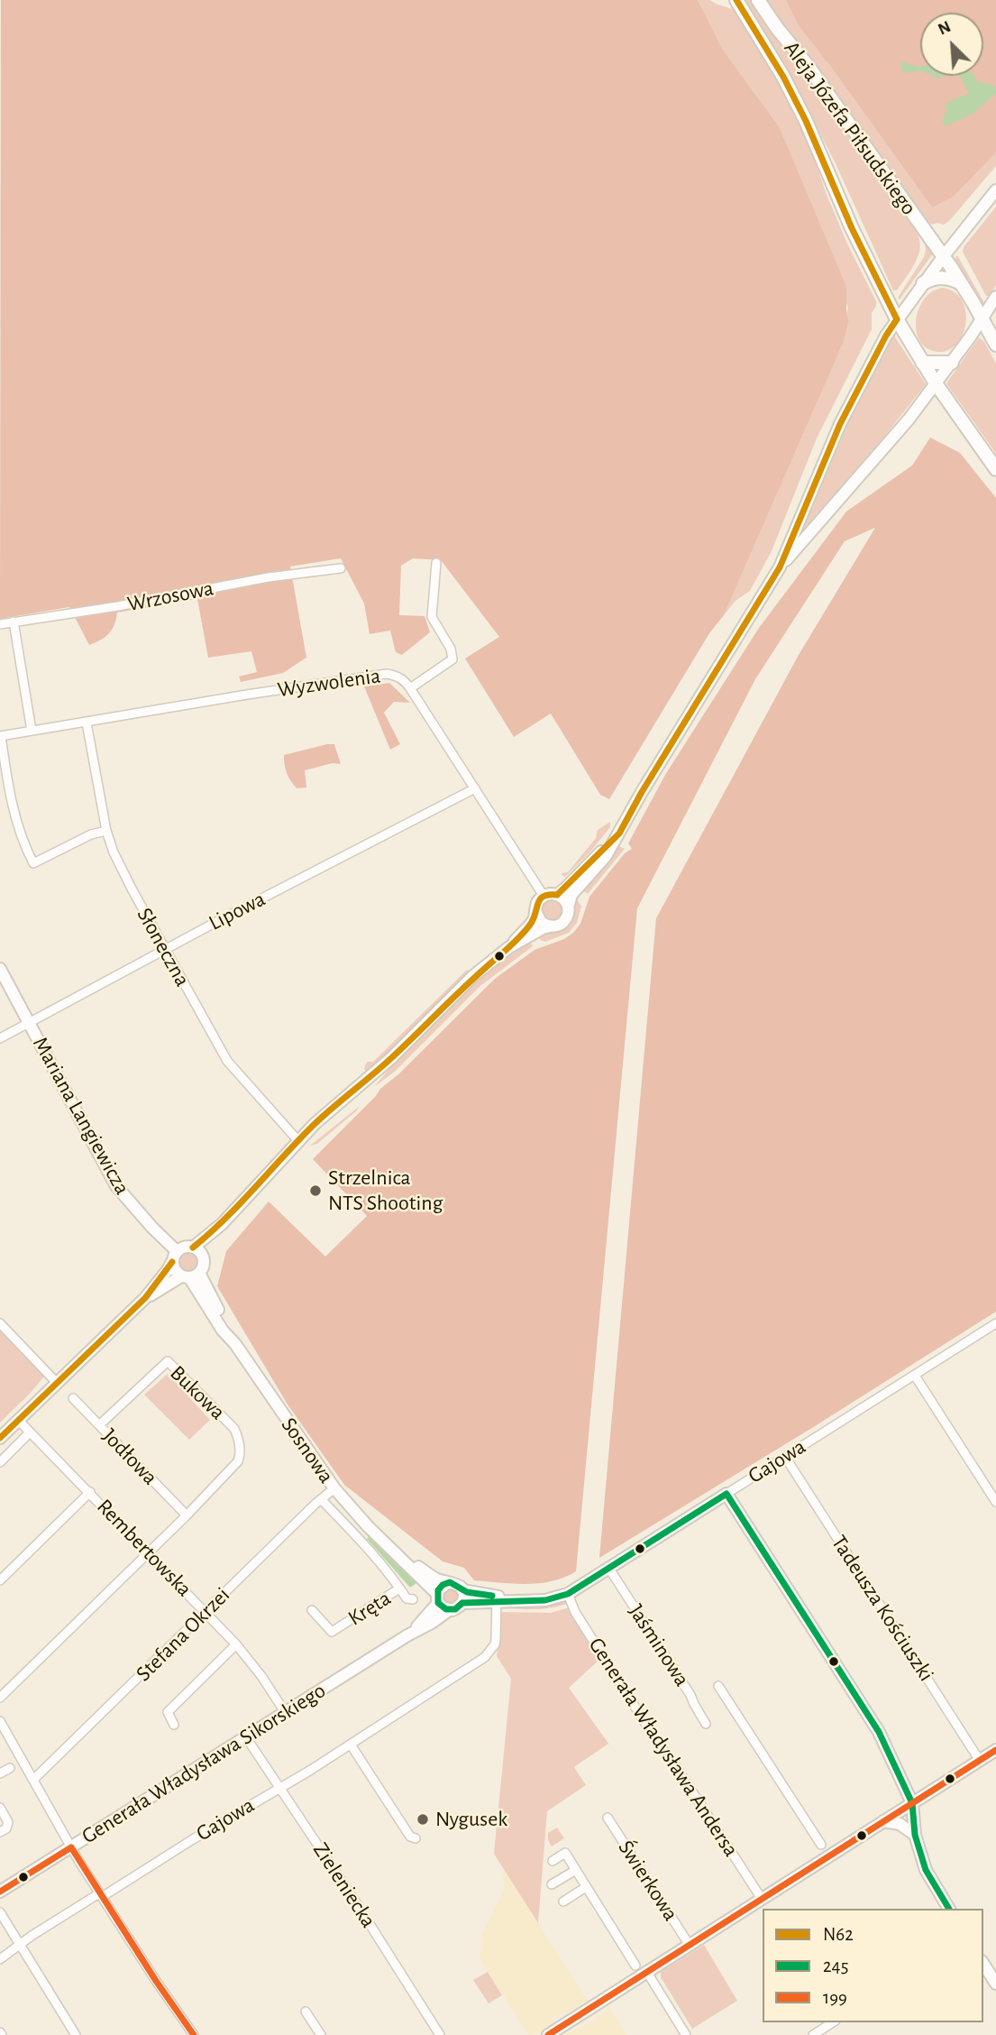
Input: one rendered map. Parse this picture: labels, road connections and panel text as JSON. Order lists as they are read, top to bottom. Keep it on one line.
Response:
{"streets":{"main road":["Aleja Józefa Piłsudskiego"],"street":["Wrzosowa","Wyzwolenia","Lipowa","Słoneczna","Mariana Langiewicza","Bukowa","Sosnowa","Jodłowa","Gajowa","Rembertowska","Kręta","Tadeusza Kościuszki","Stefana Okrzei","Jaśminowa","Generała Władysława Andersa","Generała Władysława Sikorskiego","Świerkowa","Zieleniecka"]},"crossings":[["Wyzwolenia","Lipowa"],["Wyzwolenia","Słoneczna"],["Lipowa","Słoneczna"],["Lipowa","Mariana Langiewicza"],["Mariana Langiewicza","Sosnowa"],["Bukowa","Jodłowa"],["Sosnowa","Gajowa"],["Sosnowa","Kręta"],["Sosnowa","Stefana Okrzei"],["Sosnowa","Generała Władysława Sikorskiego"],["Gajowa","Tadeusza Kościuszki"],["Gajowa","Jaśminowa"],["Gajowa","Generała Władysława Andersa"],["Gajowa","Generała Władysława Sikorskiego"],["Gajowa","Zieleniecka"],["Rembertowska","Stefana Okrzei"],["Rembertowska","Generała Władysława Sikorskiego"],["Generała Władysława Sikorskiego","Zieleniecka"]],"places":["Strzelnica NTS Shooting","Nygusek"],"lines":["transit line N62","transit line 245","transit line 199"],"legend":["N62","245","199"],"north":"top left"}
